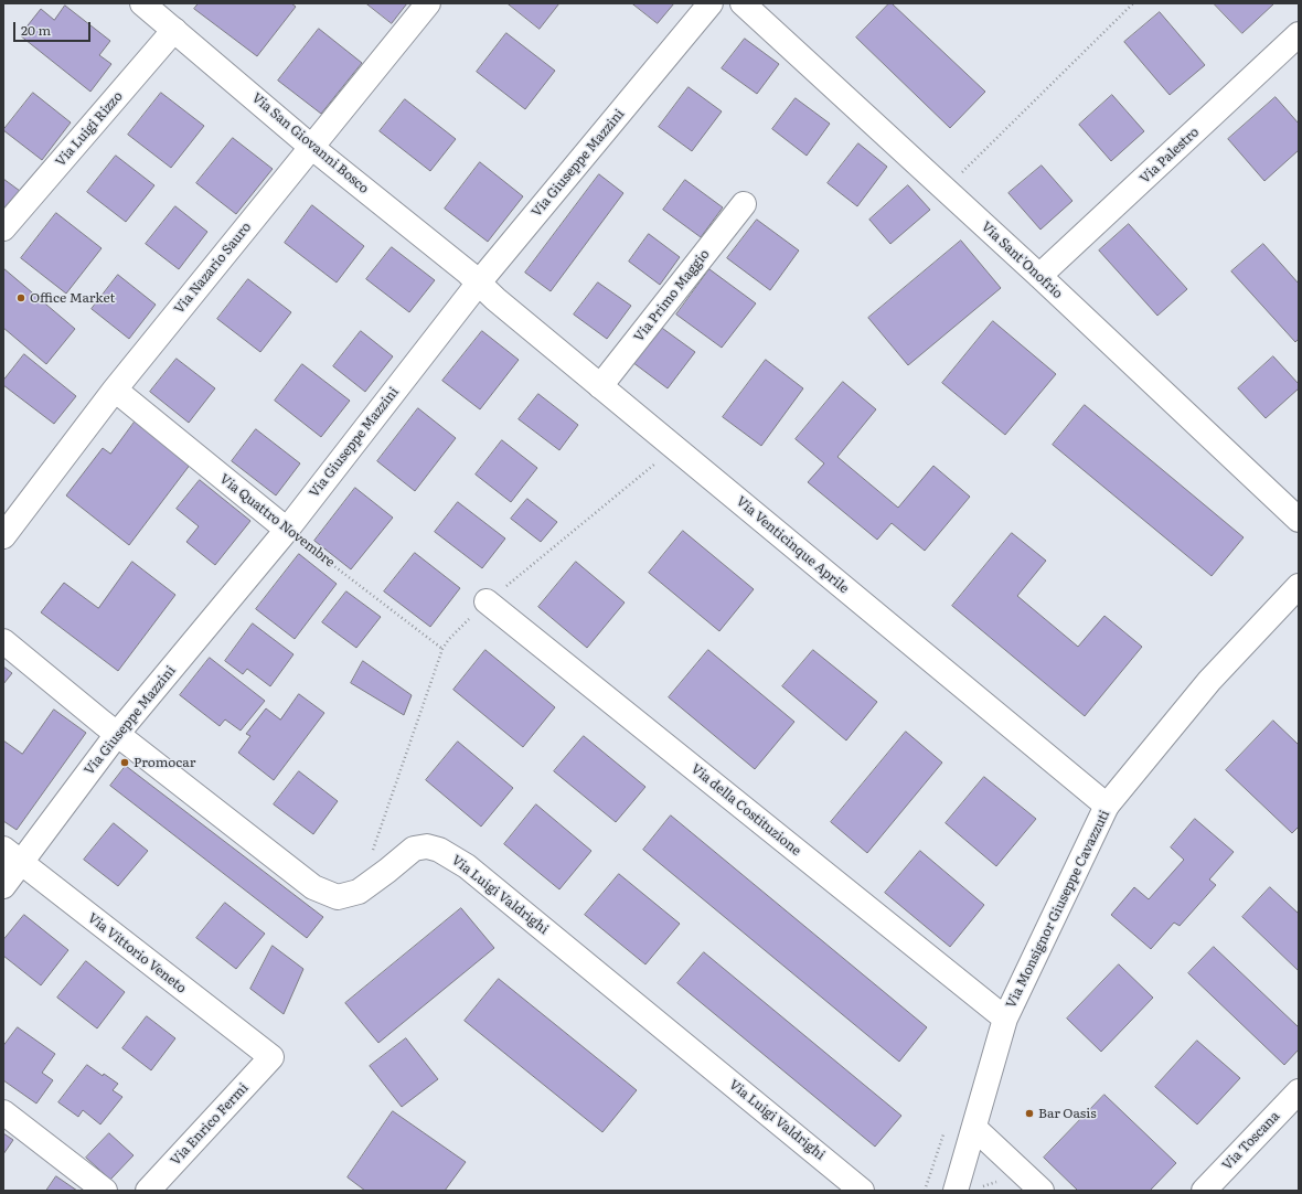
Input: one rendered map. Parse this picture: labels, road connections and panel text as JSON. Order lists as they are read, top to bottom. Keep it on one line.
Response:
{"streets":{"street":["Via Luigi Rizzo","Via San Giovanni Bosco","Via Palestro","Via Giuseppe Mazzini","Via Sant'Onofrio","Via Nazario Sauro","Via Primo Maggio","Via Quattro Novembre","Via Venticinque Aprile","Via della Costituzione","Via Luigi Valdrighi","Via Monsignor Giuseppe Cavazzuti","Via Vittorio Veneto","Via Enrico Fermi","Via Toscana"]},"crossings":[["Via Luigi Rizzo","Via San Giovanni Bosco"],["Via San Giovanni Bosco","Via Giuseppe Mazzini"],["Via San Giovanni Bosco","Via Nazario Sauro"],["Via San Giovanni Bosco","Via Venticinque Aprile"],["Via Palestro","Via Sant'Onofrio"],["Via Giuseppe Mazzini","Via Quattro Novembre"],["Via Giuseppe Mazzini","Via Venticinque Aprile"],["Via Giuseppe Mazzini","Via Luigi Valdrighi"],["Via Giuseppe Mazzini","Via Vittorio Veneto"],["Via Nazario Sauro","Via Quattro Novembre"],["Via Primo Maggio","Via Venticinque Aprile"],["Via Venticinque Aprile","Via Monsignor Giuseppe Cavazzuti"],["Via della Costituzione","Via Monsignor Giuseppe Cavazzuti"],["Via Vittorio Veneto","Via Enrico Fermi"]],"places":["Office Market","Promocar","Bar Oasis"],"scale_bar":"20 m"}
